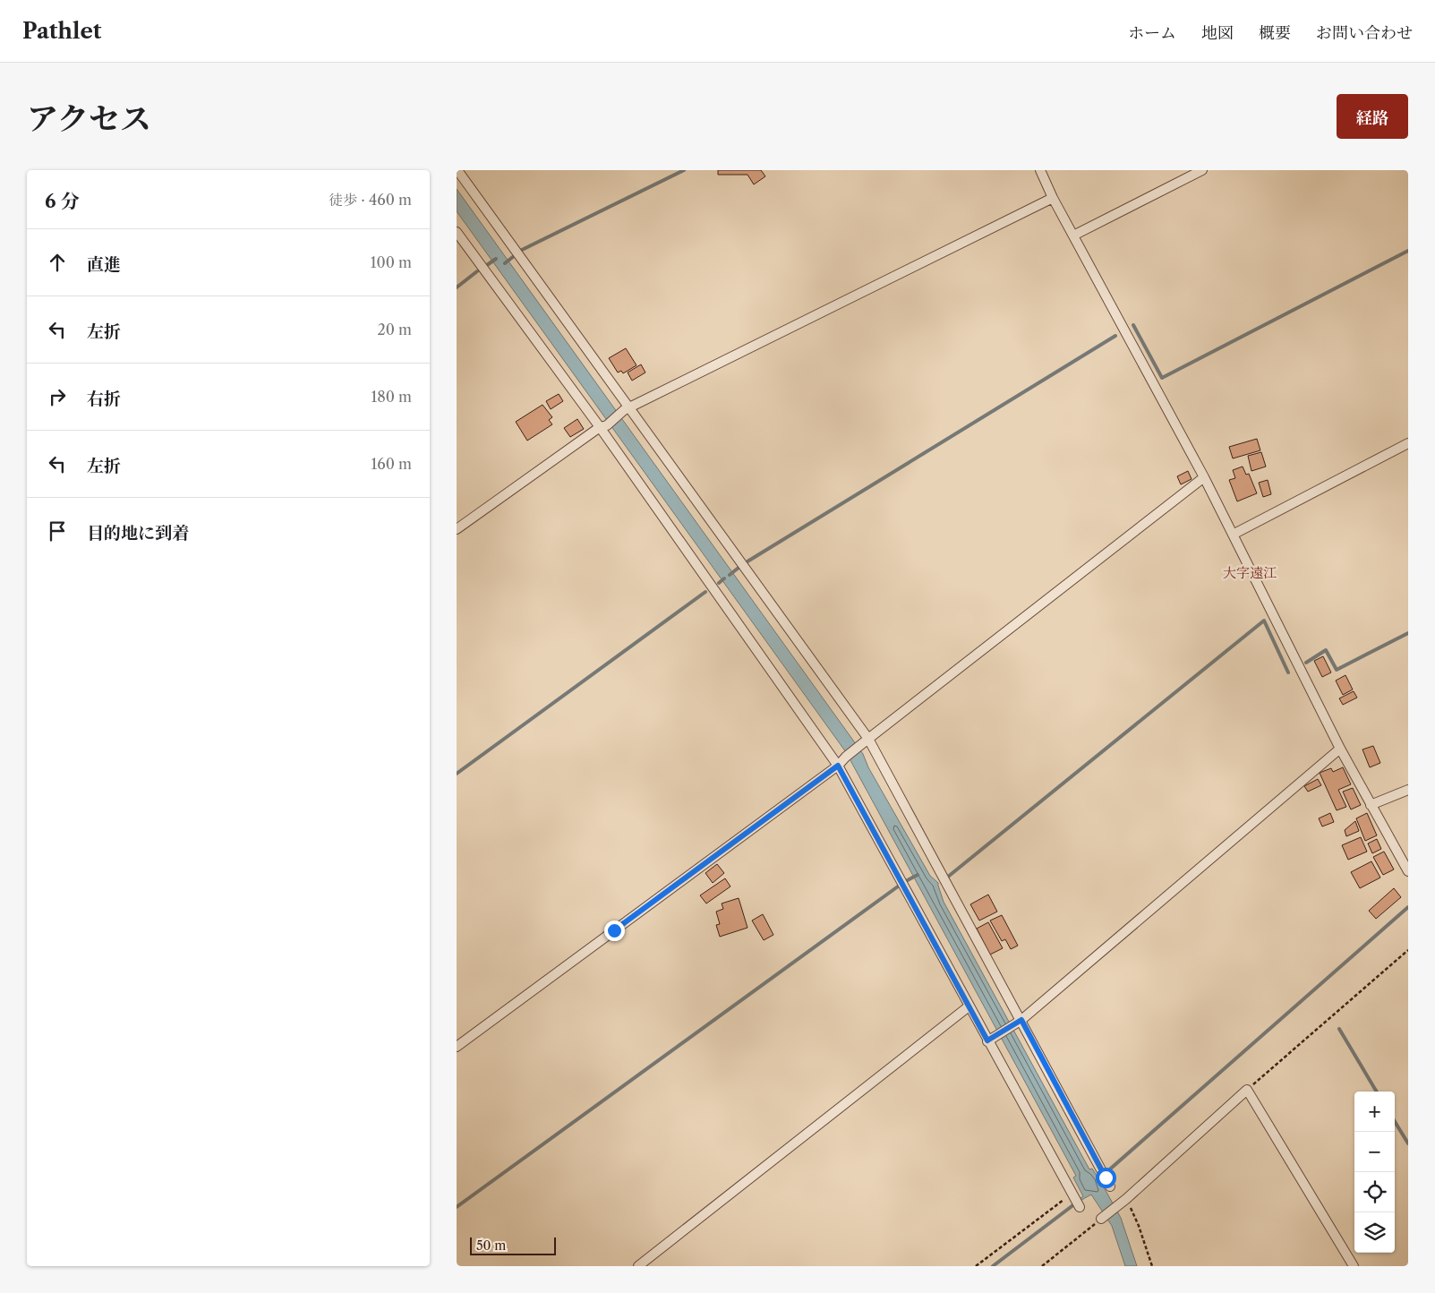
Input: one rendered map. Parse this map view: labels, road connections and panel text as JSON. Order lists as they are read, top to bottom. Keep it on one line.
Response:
{"districts":["大字遠江"],"scale_bar":"50 m","page":{"header":"Pathlet","nav":["ホーム","地図","概要","お問い合わせ"],"title":"アクセス","buttons":"経路","heading":["6 分","徒歩 · 460 m"],"list":[["直進","100 m"],["左折","20 m"],["右折","180 m"],["左折","160 m"],"目的地に到着"],"map_buttons":["+","−"],"scale":"50 m"}}
